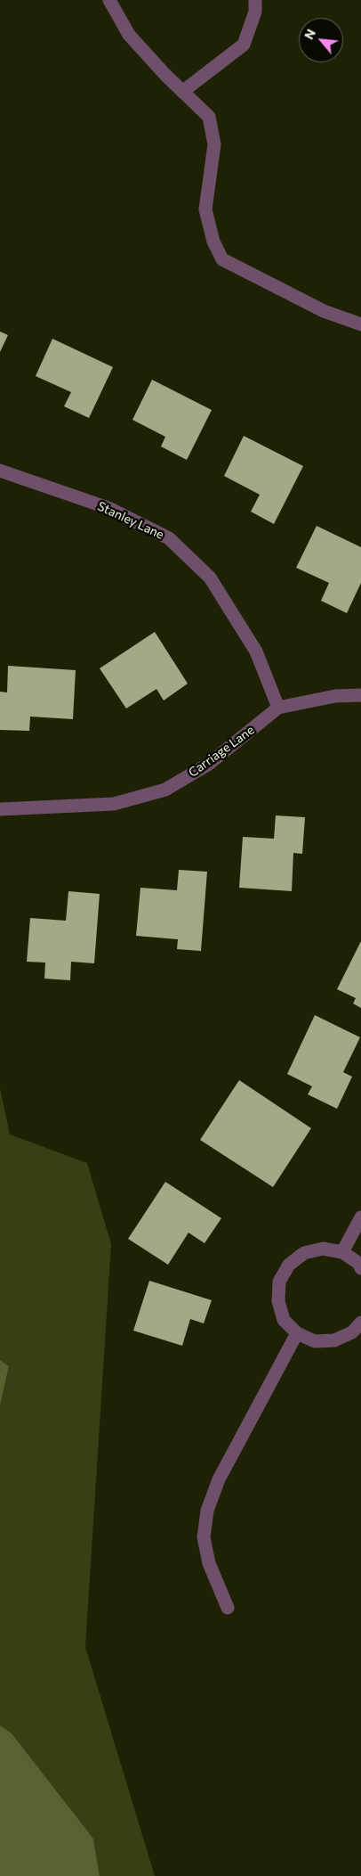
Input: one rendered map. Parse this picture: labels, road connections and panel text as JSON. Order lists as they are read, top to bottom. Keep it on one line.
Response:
{"streets":{"street":["Stanley Lane","Carriage Lane"]},"crossings":[["Stanley Lane","Carriage Lane"]],"north":"top left"}
